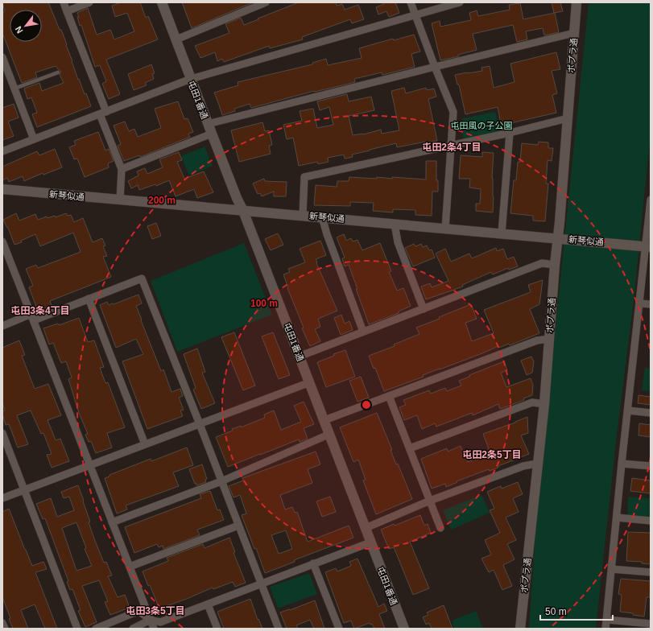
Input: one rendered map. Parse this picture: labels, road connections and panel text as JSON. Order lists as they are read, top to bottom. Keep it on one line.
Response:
{"streets":{"street":["ポプラ通","屯田1番通","新琴似通"]},"crossings":[["ポプラ通","新琴似通"],["屯田1番通","新琴似通"]],"districts":["屯田2条4丁目","屯田3条4丁目","屯田2条5丁目","屯田3条5丁目"],"parks":["屯田風の子公園"],"scale_bar":"50 m","north":"bottom left","rings":["200 m","100 m"]}
